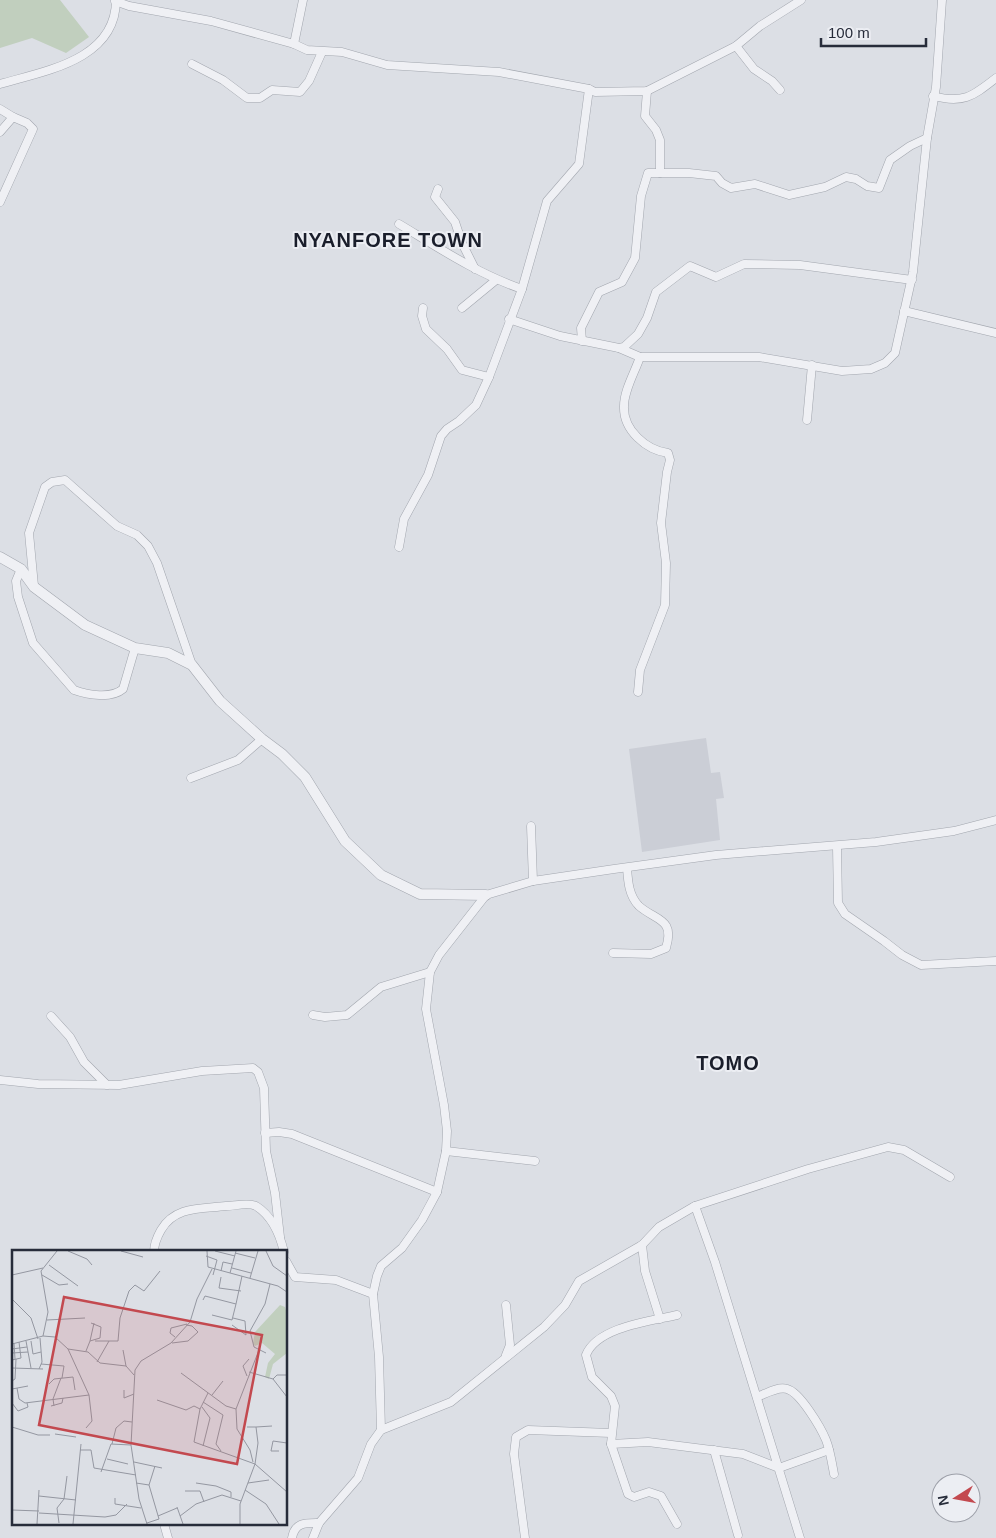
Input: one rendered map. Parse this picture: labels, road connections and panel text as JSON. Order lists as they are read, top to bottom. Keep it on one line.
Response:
{"districts":["NYANFORE TOWN","TOMO"],"scale_bar":"100 m","north":"left"}
